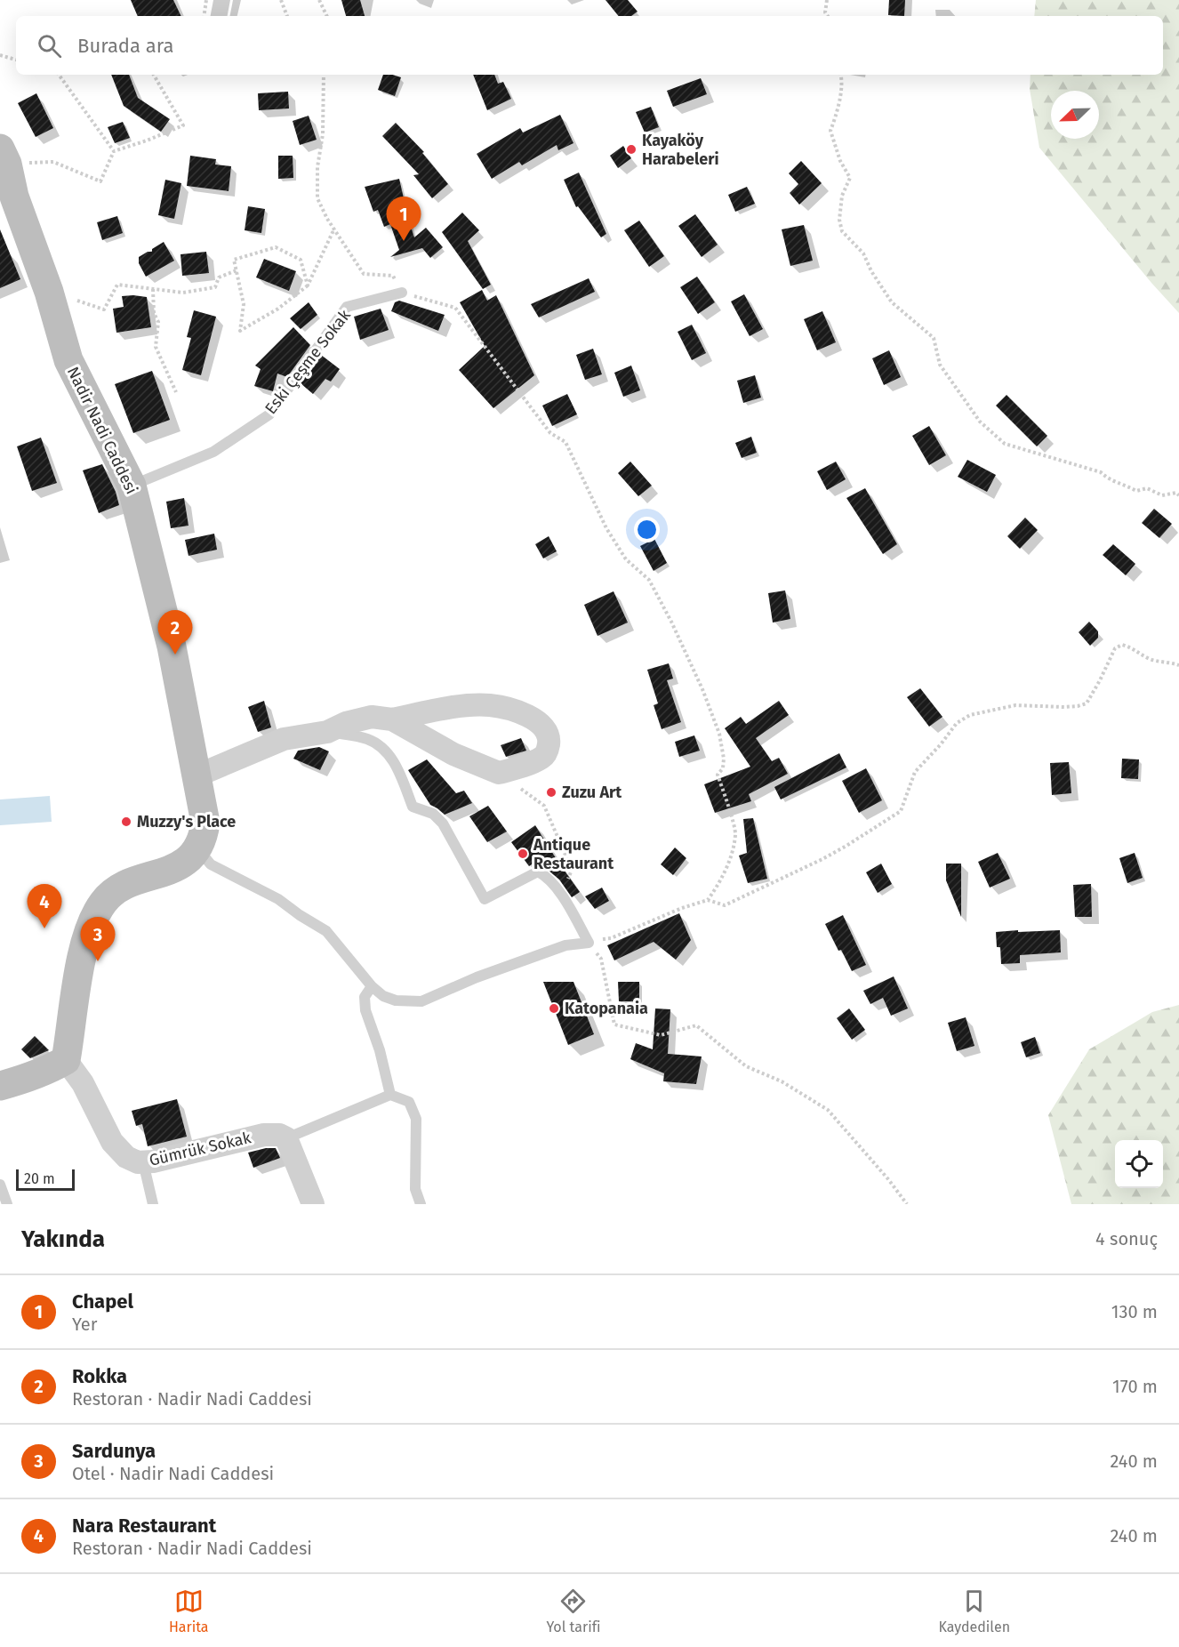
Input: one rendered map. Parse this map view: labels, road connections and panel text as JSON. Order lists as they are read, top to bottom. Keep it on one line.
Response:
{"streets":{"street":["Nadir Nadi Caddesi","Gümrük Sokak"],"lane":["Eski Çeşme Sokak"]},"crossings":[["Eski Çeşme Sokak","Nadir Nadi Caddesi"]],"places":["Kayaköy Harabeleri","Zuzu Art","Muzzy's Place","Antique Restaurant","Katopanaia"],"scale_bar":"20 m","north":"bottom left","page":{"search":"Burada ara","pins":["1","2","4","3"],"scale":"20 m","heading":["Yakında","4 sonuç"],"list":[{"mark":"1","name":"Chapel","note":"Yer","value":"130 m"},{"mark":"2","name":"Rokka","note":"Restoran · Nadir Nadi Caddesi","value":"170 m"},{"mark":"3","name":"Sardunya","note":"Otel · Nadir Nadi Caddesi","value":"240 m"},{"mark":"4","name":"Nara Restaurant","note":"Restoran · Nadir Nadi Caddesi","value":"240 m"}],"nav":["Harita","Yol tarifi","Kaydedilen"]}}
